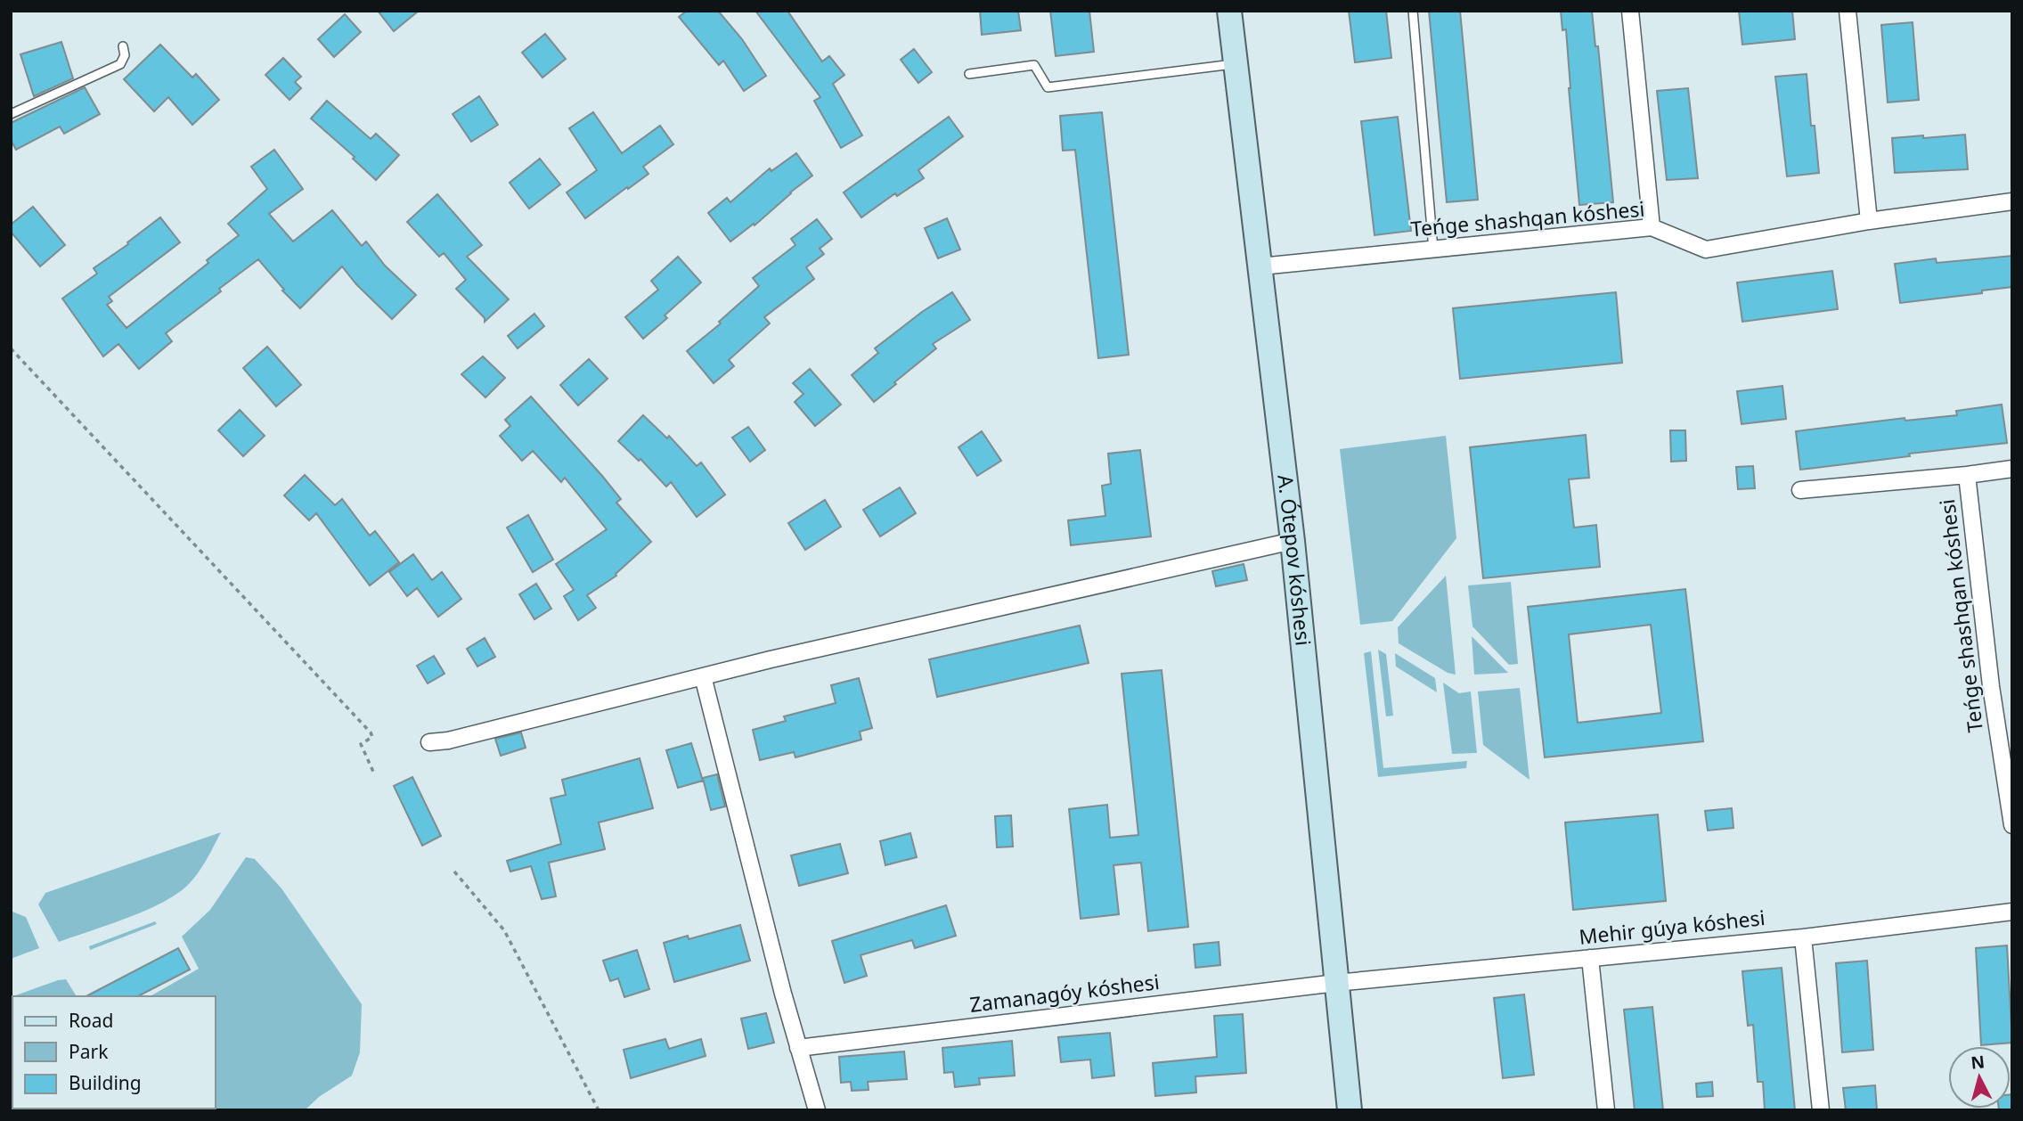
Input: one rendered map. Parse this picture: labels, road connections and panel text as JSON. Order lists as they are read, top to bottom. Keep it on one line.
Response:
{"streets":{"main road":["A. Ótepov kóshesi"],"street":["Teńge shashqan kóshesi","Mehir gúyа kóshesi","Zamanagóy kóshesi"]},"crossings":[["Teńge shashqan kóshesi","A. Ótepov kóshesi"],["A. Ótepov kóshesi","Mehir gúyа kóshesi"],["A. Ótepov kóshesi","Zamanagóy kóshesi"],["Mehir gúyа kóshesi","Zamanagóy kóshesi"]],"legend":["Road","Park","Building"],"north":"top"}
